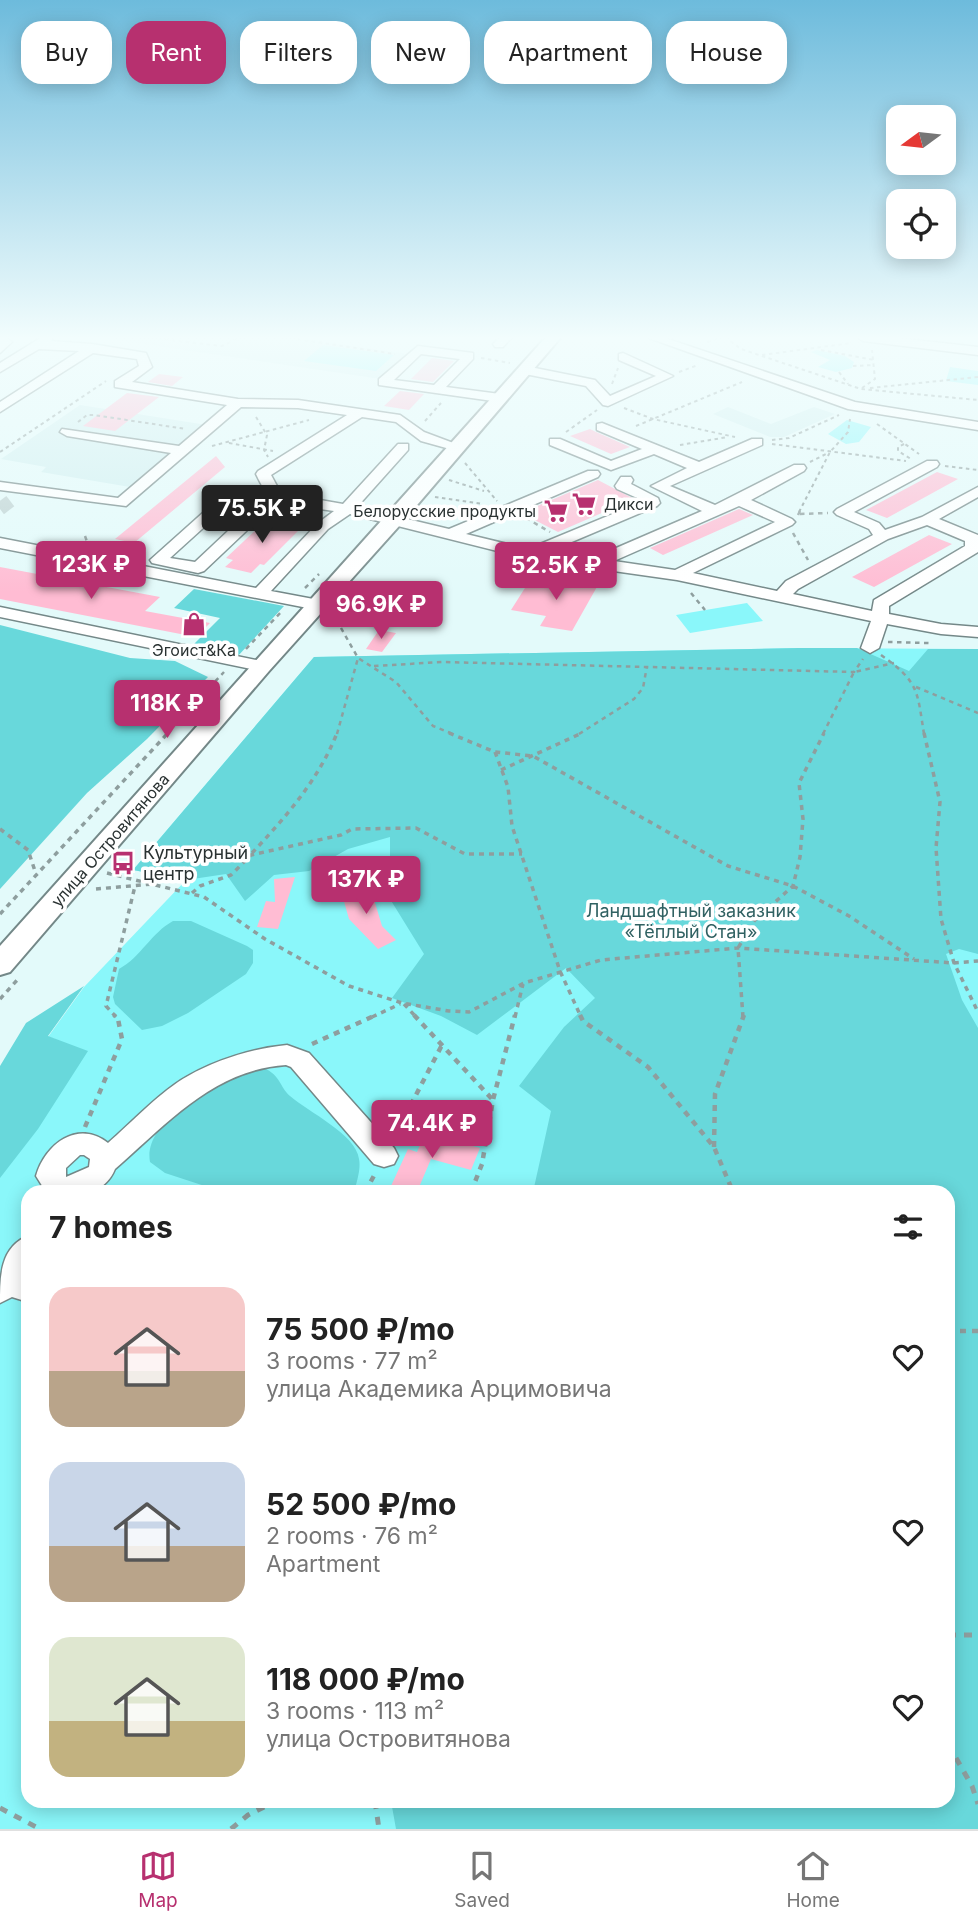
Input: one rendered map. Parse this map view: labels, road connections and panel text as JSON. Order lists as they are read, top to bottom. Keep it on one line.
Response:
{"streets":{"main road":["улица Островитянова"]},"parks":["Ландшафтный заказник «Тёплый Стан»"],"places":{"supermarket":["Дикси","Белорусские продукты"],"shop":["Эгоист&Ка"],"bus stop":["Культурный центр"]},"north":"left","page":{"chip":["Buy","Rent","Filters","New","Apartment","House"],"price":["75.5K ₽","123K ₽","52.5K ₽","96.9K ₽","118K ₽","137K ₽","74.4K ₽"],"heading":"7 homes","list":[{"name":"75 500 ₽/mo","note":"3 rooms · 77 m² · улица Академика Арцимовича"},{"name":"52 500 ₽/mo","note":"2 rooms · 76 m² · Apartment"},{"name":"118 000 ₽/mo","note":"3 rooms · 113 m² · улица Островитянова"}],"tabs":["Map","Saved","Home"]}}
